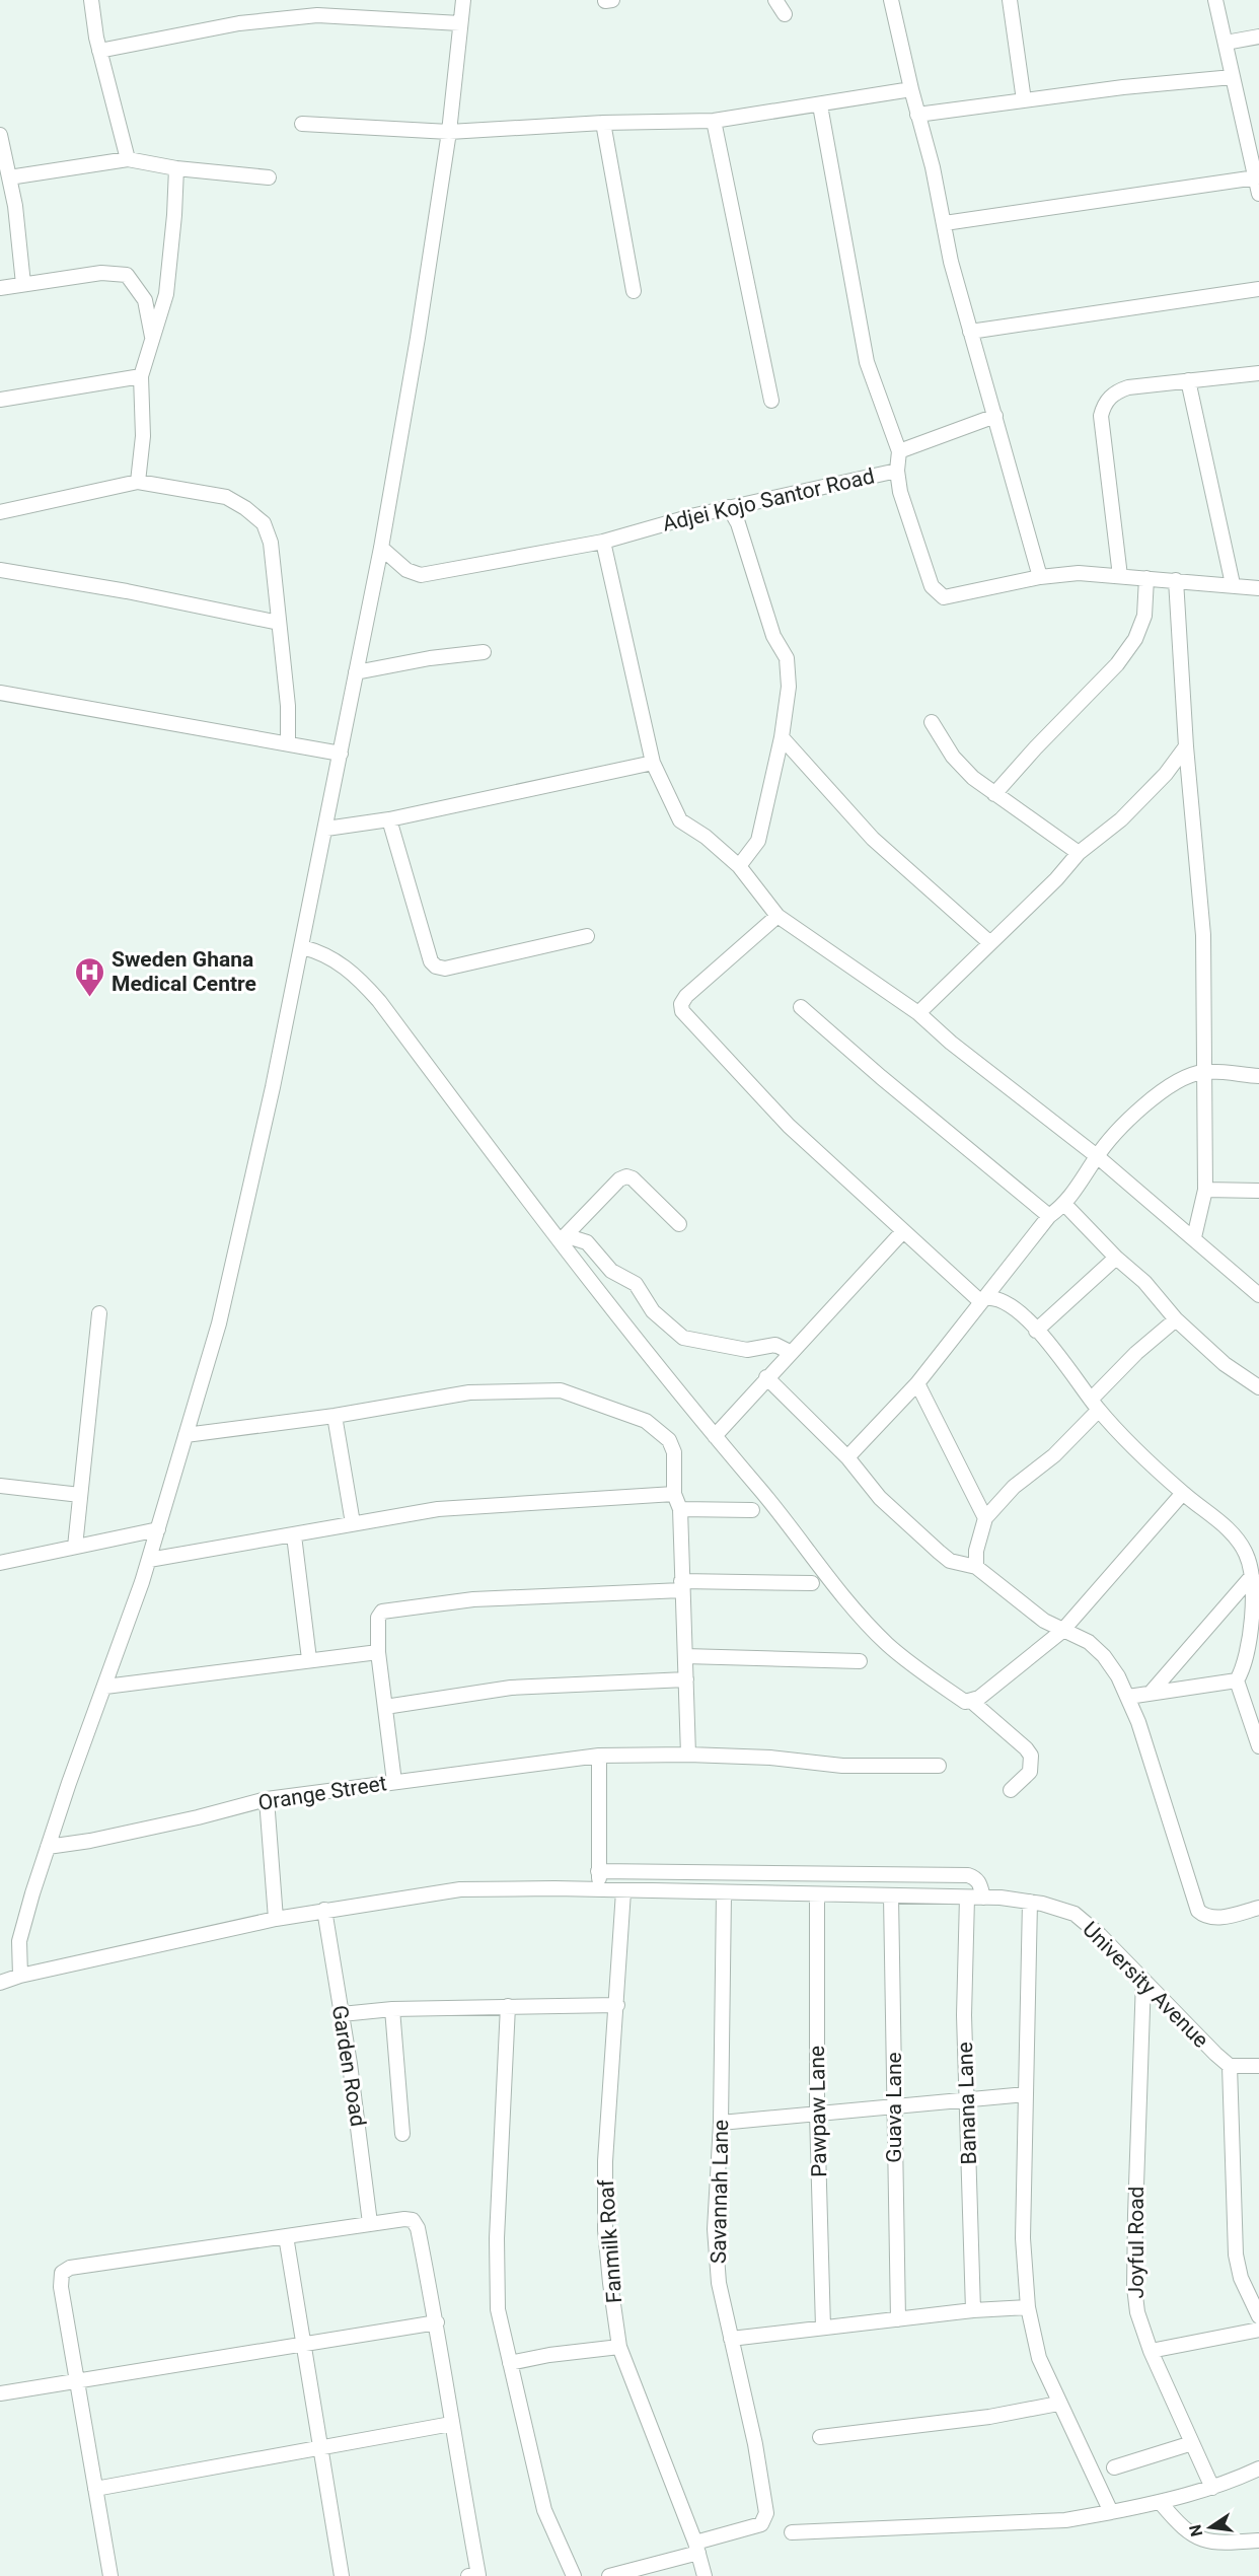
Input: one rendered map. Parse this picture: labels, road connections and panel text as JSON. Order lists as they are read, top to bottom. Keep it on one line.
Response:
{"streets":{"street":["Adjei Kojo Santor Road","Orange Street","University Avenue","Garden Road","Banana Lane","Guava Lane","Pawpaw Lane","Savannah Lane","Fanmilk Roaf","Joyful Road"]},"crossings":[["University Avenue","Garden Road"],["University Avenue","Banana Lane"],["University Avenue","Guava Lane"],["University Avenue","Pawpaw Lane"],["University Avenue","Savannah Lane"],["University Avenue","Fanmilk Roaf"],["University Avenue","Joyful Road"],["Savannah Lane","Fanmilk Roaf"]],"places":{"hospital":["Sweden Ghana Medical Centre"]},"north":"left"}
